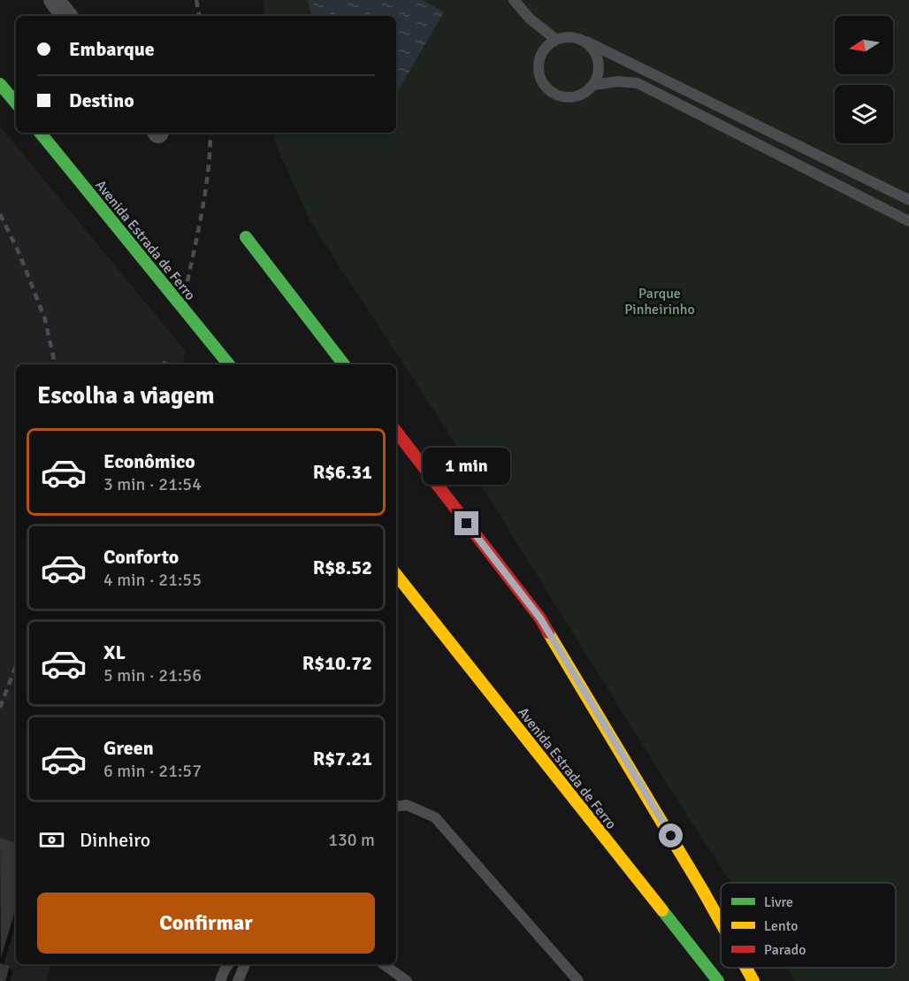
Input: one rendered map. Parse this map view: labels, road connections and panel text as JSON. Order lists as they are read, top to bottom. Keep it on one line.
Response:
{"streets":{"main road":["Avenida Estrada de Ferro"]},"parks":["Parque Pinheirinho"],"legend":["Livre","Lento","Parado"],"north":"left","page":{"banner":["Embarque","Destino"],"heading":"Escolha a viagem","list":[{"name":"Econômico","note":"3 min · 21:54","value":"R$6.31"},{"name":"Conforto","note":"4 min · 21:55","value":"R$8.52"},{"name":"XL","note":"5 min · 21:56","value":"R$10.72"},{"name":"Green","note":"6 min · 21:57","value":"R$7.21"}],"bubble":"1 min","pay":["Dinheiro","130 m"],"buttons":"Confirmar"}}
